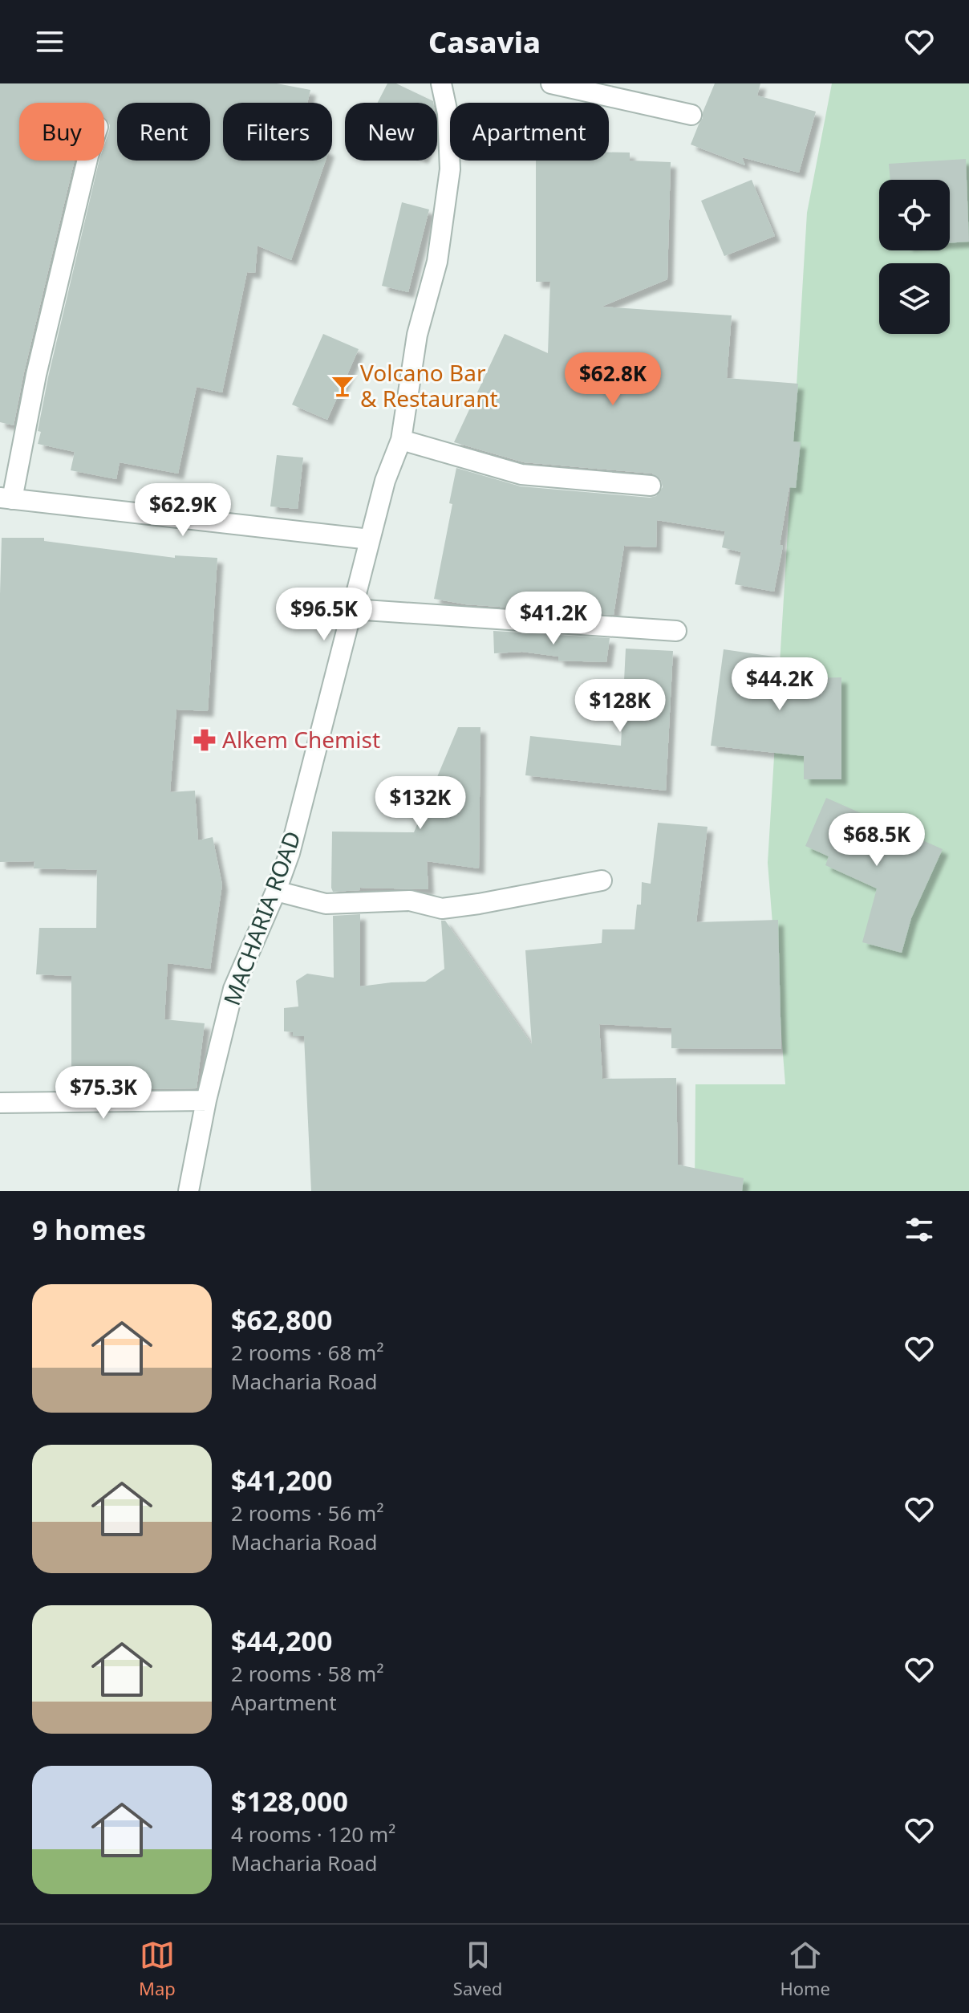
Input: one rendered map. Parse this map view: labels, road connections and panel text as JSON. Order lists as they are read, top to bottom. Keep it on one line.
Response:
{"streets":{"street":["MACHARIA ROAD"]},"places":{"bar":["Volcano Bar & Restaurant"],"pharmacy":["Alkem Chemist"]},"page":{"header":"Casavia","chip":["Buy","Rent","Filters","New","Apartment"],"price":["$62.8K","$62.9K","$96.5K","$41.2K","$44.2K","$128K","$132K","$68.5K","$75.3K"],"heading":"9 homes","list":[{"name":"$62,800","note":"2 rooms · 68 m² · Macharia Road"},{"name":"$41,200","note":"2 rooms · 56 m² · Macharia Road"},{"name":"$44,200","note":"2 rooms · 58 m² · Apartment"},{"name":"$128,000","note":"4 rooms · 120 m² · Macharia Road"}],"tabs":["Map","Saved","Home"]}}
